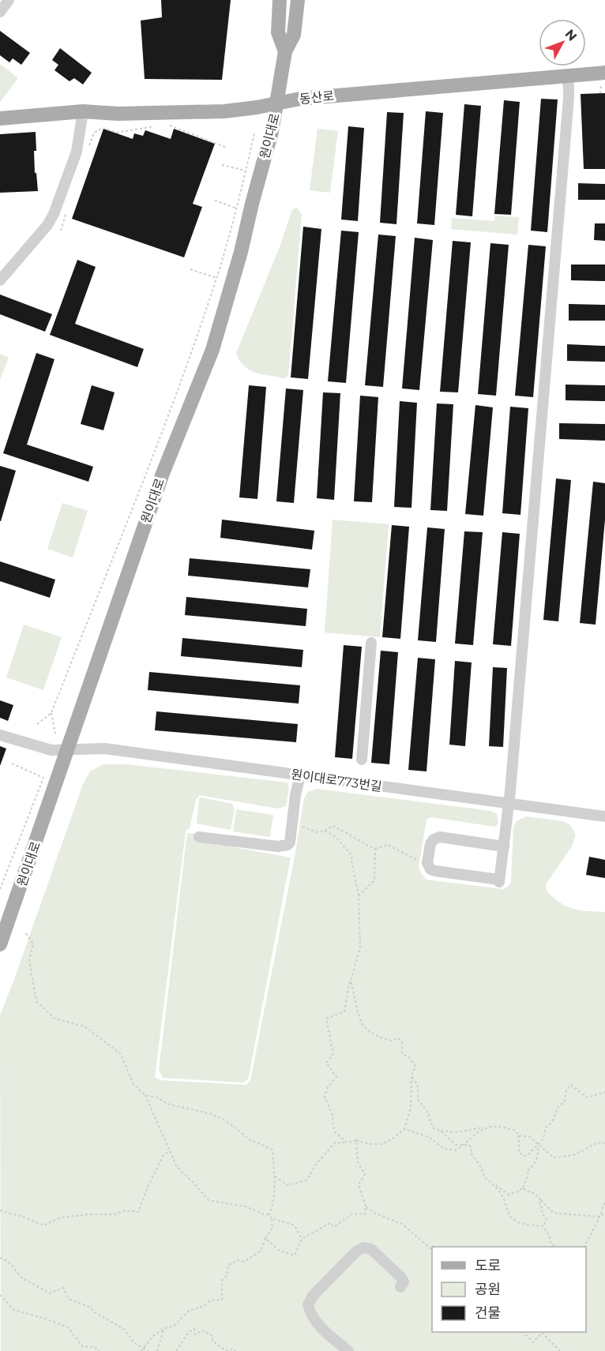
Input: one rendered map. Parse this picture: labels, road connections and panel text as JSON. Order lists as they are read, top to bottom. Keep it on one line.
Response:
{"streets":{"main road":["동산로","원이대로"],"street":["원이대로773번길"]},"crossings":[["동산로","원이대로"],["원이대로","원이대로773번길"]],"legend":["도로","공원","건물"],"north":"top right"}
